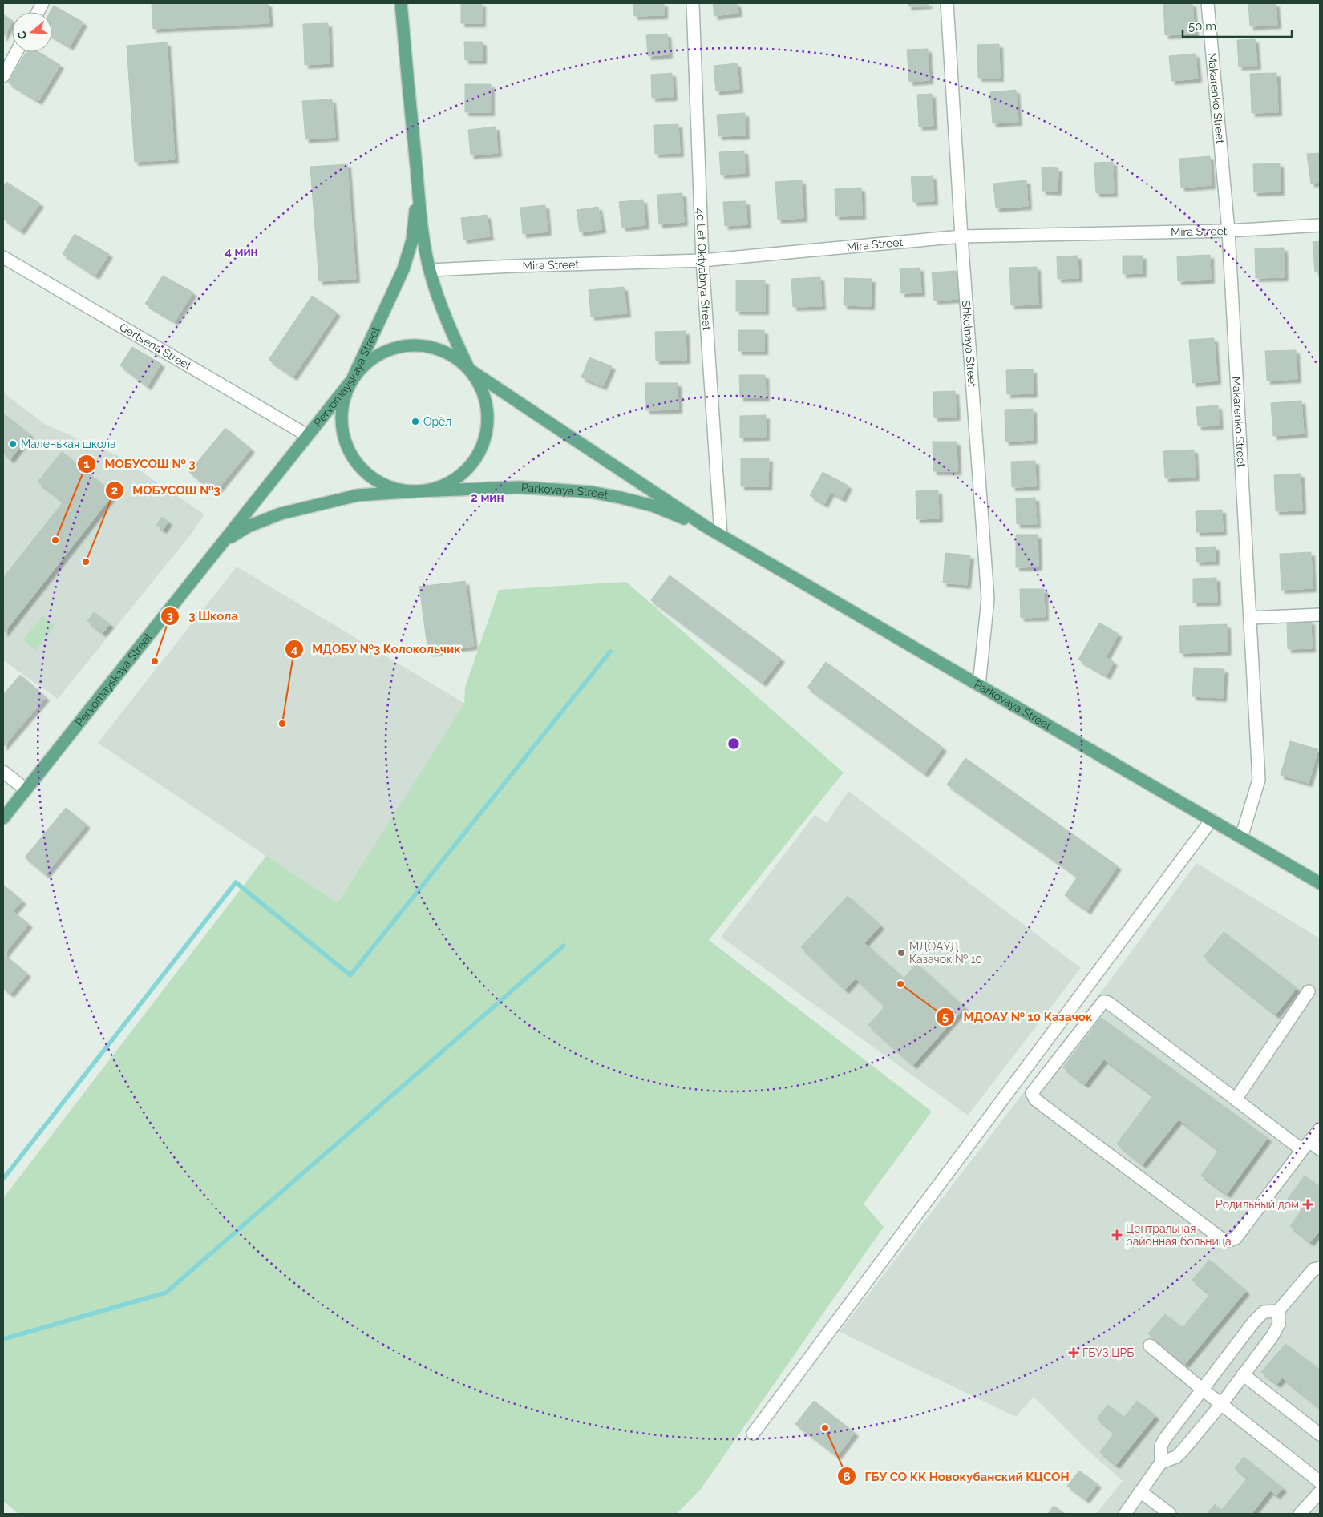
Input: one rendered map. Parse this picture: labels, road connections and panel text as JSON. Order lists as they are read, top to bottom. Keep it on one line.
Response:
{"streets":{"main road":["Pervomayskaya Street","Parkovaya Street"],"street":["Makarenko Street","Mira Street","40 Let Oktyabrya Street","Shkolnaya Street","Gertsena Street"]},"crossings":[["Makarenko Street","Mira Street"],["Makarenko Street","Parkovaya Street"],["Mira Street","40 Let Oktyabrya Street"],["Mira Street","Shkolnaya Street"],["Mira Street","Pervomayskaya Street"],["40 Let Oktyabrya Street","Parkovaya Street"],["Shkolnaya Street","Parkovaya Street"],["Gertsena Street","Pervomayskaya Street"],["Pervomayskaya Street","Parkovaya Street"]],"places":{"other":["Орёл","Маленькая школа","МОБУСОШ № 3","МОБУСОШ №3","3 Школа","МДОБУ №3 Колокольчик","МДОАУД Казачок № 10","МДОАУ № 10 Казачок","ГБУ СО КК Новокубанский КЦСОН"],"health":["Родильный дом","Центральная районная больница","ГБУЗ ЦРБ"]},"scale_bar":"50 m","north":"left","rings":["4 мин","2 мин"]}
